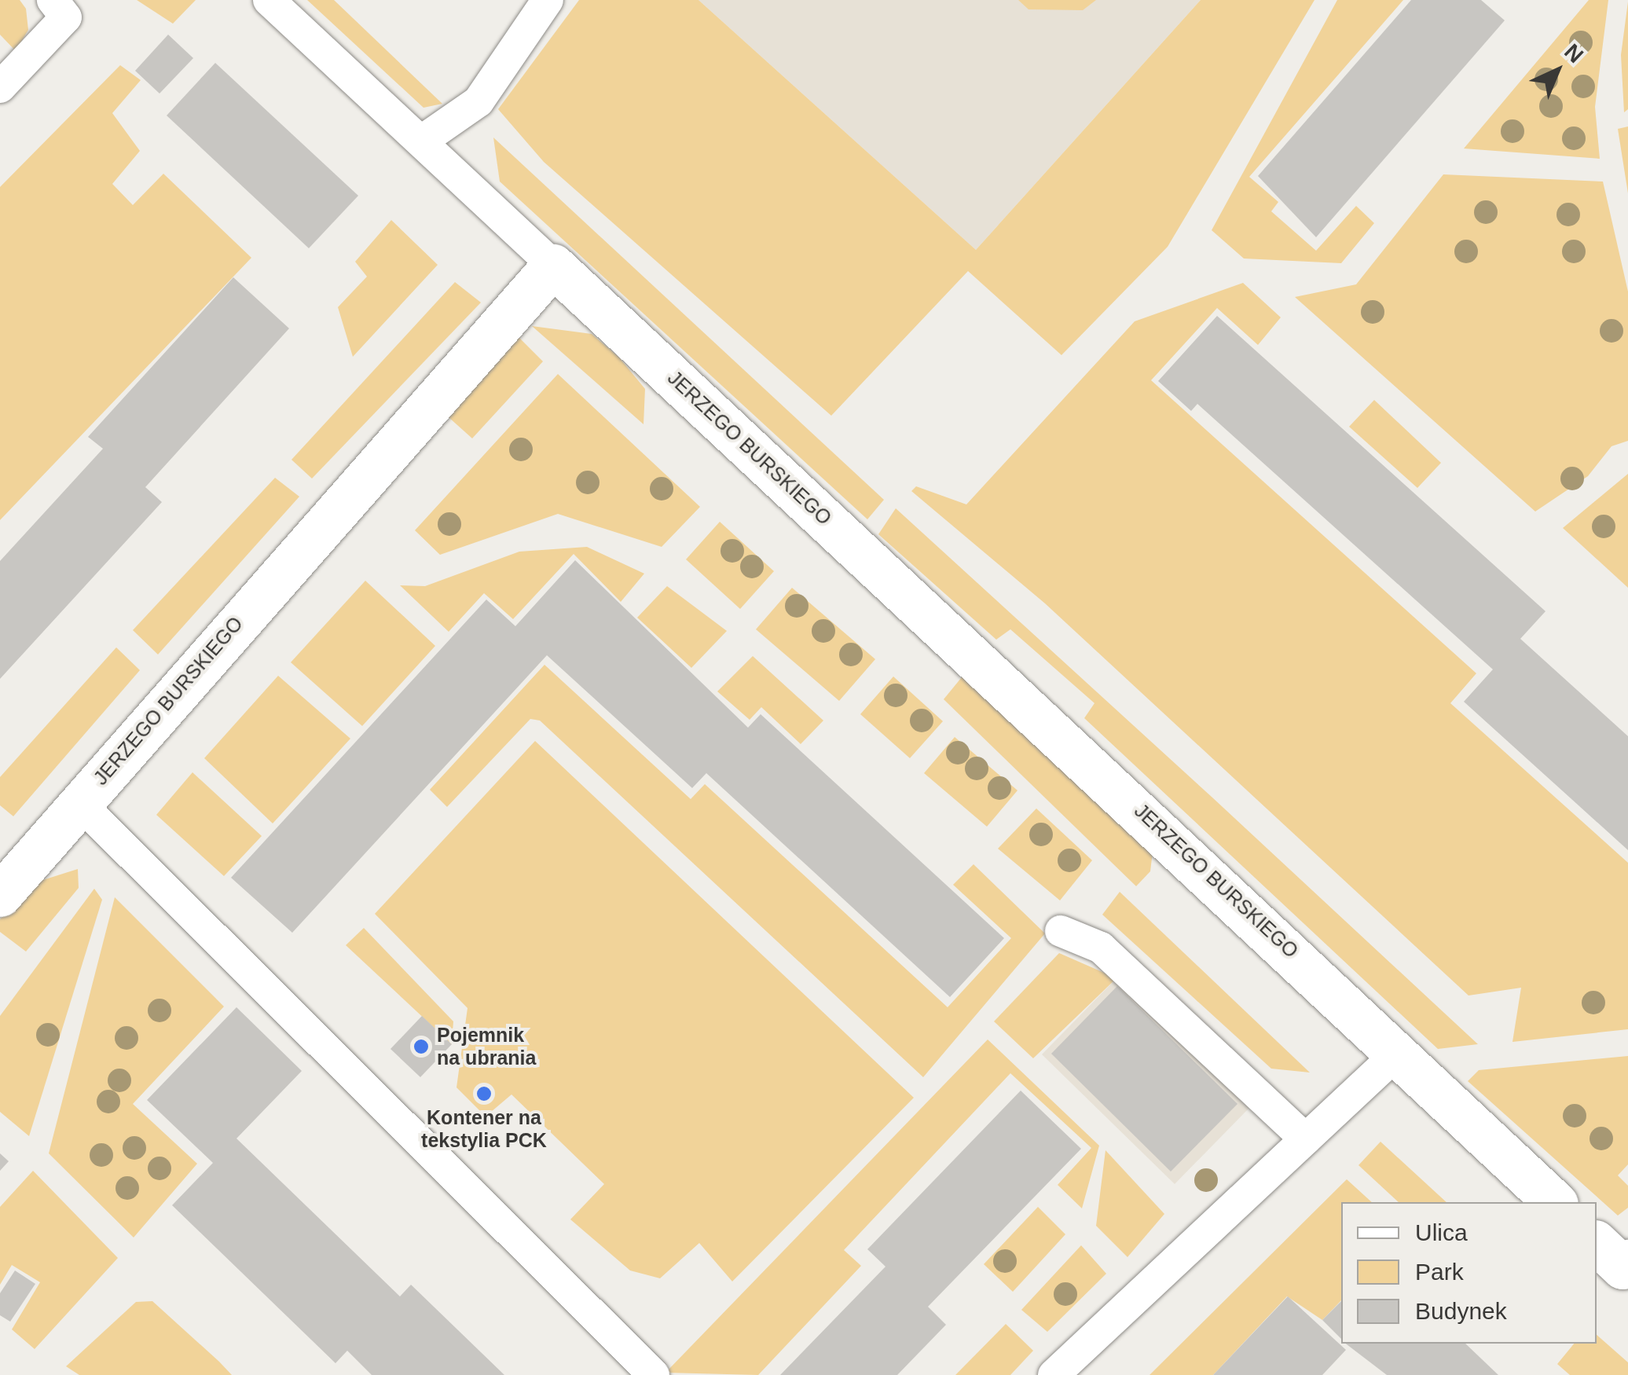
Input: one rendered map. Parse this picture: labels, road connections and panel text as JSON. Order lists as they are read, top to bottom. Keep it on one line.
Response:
{"streets":{"street":["JERZEGO BURSKIEGO"]},"places":["Pojemnik na ubrania","Kontener na tekstylia PCK"],"legend":["Ulica","Park","Budynek"],"north":"top right"}
